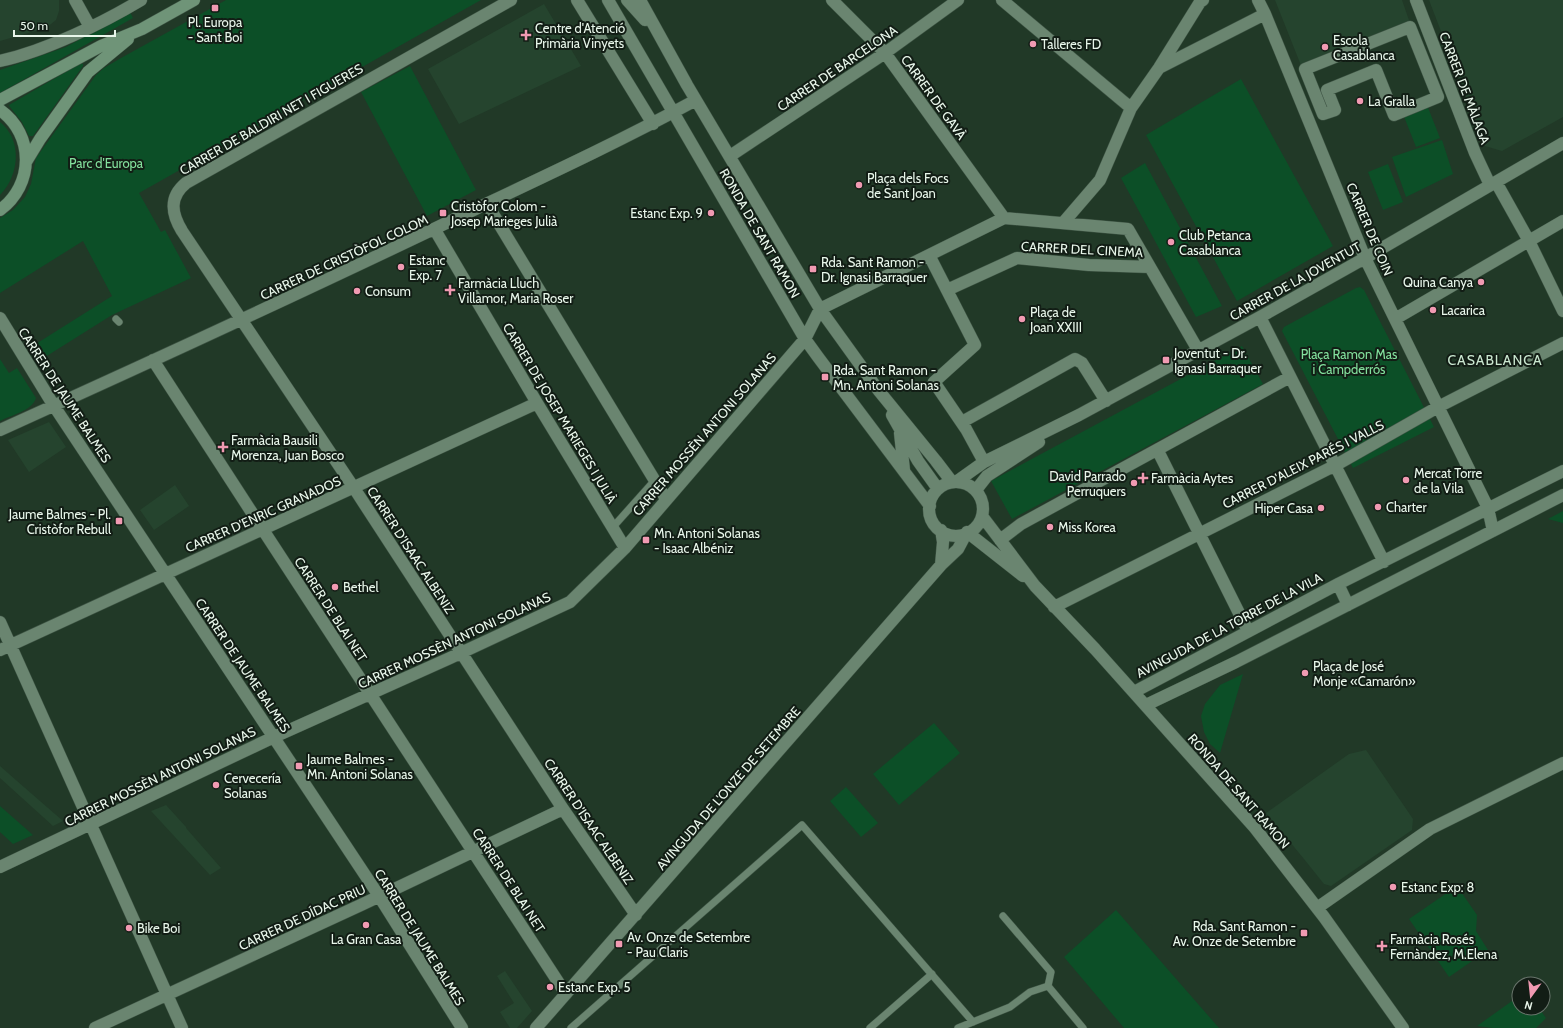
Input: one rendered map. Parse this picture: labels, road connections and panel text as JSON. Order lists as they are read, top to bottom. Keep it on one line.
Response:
{"streets":{"street":["CARRER DE BARCELONA","CARRER DE MÀLAGA","CARRER DE GAVÀ","CARRER DE BALDIRI NET I FIGUERES","CARRER DE COIN","RONDA DE SANT RAMON","CARRER DEL CINEMA","CARRER DE CRISTÒFOL COLOM","CARRER DE LA JOVENTUT","CARRER DE JAUME BALMES","CARRER DE JOSEP MARIEGES I JULIÀ","CARRER MOSSÈN ANTONI SOLANAS","CARRER D'ALEIX PARÉS I VALLS","CARRER D'ENRIC GRANADOS","CARRER D'ISAAC ALBENIZ","CARRER DE BLAI NET","AVINGUDA DE LA TORRE DE LA VILA","AVINGUDA DE L'ONZE DE SETEMBRE","CARRER DE DÍDAC PRIU"]},"crossings":[["CARRER DE BARCELONA","CARRER DE GAVÀ"],["CARRER DE BARCELONA","RONDA DE SANT RAMON"],["CARRER DE MÀLAGA","CARRER DE LA JOVENTUT"],["CARRER DE BALDIRI NET I FIGUERES","CARRER DE CRISTÒFOL COLOM"],["CARRER DE BALDIRI NET I FIGUERES","CARRER D'ISAAC ALBENIZ"],["CARRER DE COIN","CARRER DE LA JOVENTUT"],["CARRER DE COIN","CARRER D'ALEIX PARÉS I VALLS"],["CARRER DE COIN","AVINGUDA DE LA TORRE DE LA VILA"],["RONDA DE SANT RAMON","CARRER DE CRISTÒFOL COLOM"],["RONDA DE SANT RAMON","CARRER DE LA JOVENTUT"],["RONDA DE SANT RAMON","CARRER MOSSÈN ANTONI SOLANAS"],["RONDA DE SANT RAMON","CARRER D'ALEIX PARÉS I VALLS"],["RONDA DE SANT RAMON","AVINGUDA DE LA TORRE DE LA VILA"],["RONDA DE SANT RAMON","AVINGUDA DE L'ONZE DE SETEMBRE"],["CARRER DE CRISTÒFOL COLOM","CARRER DE JAUME BALMES"],["CARRER DE CRISTÒFOL COLOM","CARRER DE JOSEP MARIEGES I JULIÀ"],["CARRER DE CRISTÒFOL COLOM","CARRER D'ISAAC ALBENIZ"],["CARRER DE CRISTÒFOL COLOM","CARRER DE BLAI NET"],["CARRER DE LA JOVENTUT","AVINGUDA DE L'ONZE DE SETEMBRE"],["CARRER DE JAUME BALMES","CARRER MOSSÈN ANTONI SOLANAS"],["CARRER DE JAUME BALMES","CARRER D'ENRIC GRANADOS"],["CARRER DE JAUME BALMES","CARRER DE DÍDAC PRIU"],["CARRER DE JOSEP MARIEGES I JULIÀ","CARRER MOSSÈN ANTONI SOLANAS"],["CARRER DE JOSEP MARIEGES I JULIÀ","CARRER D'ENRIC GRANADOS"],["CARRER MOSSÈN ANTONI SOLANAS","CARRER D'ISAAC ALBENIZ"],["CARRER MOSSÈN ANTONI SOLANAS","CARRER DE BLAI NET"],["CARRER D'ENRIC GRANADOS","CARRER D'ISAAC ALBENIZ"],["CARRER D'ENRIC GRANADOS","CARRER DE BLAI NET"],["CARRER D'ISAAC ALBENIZ","AVINGUDA DE L'ONZE DE SETEMBRE"],["CARRER D'ISAAC ALBENIZ","CARRER DE DÍDAC PRIU"],["CARRER DE BLAI NET","AVINGUDA DE L'ONZE DE SETEMBRE"],["CARRER DE BLAI NET","CARRER DE DÍDAC PRIU"]],"districts":["CASABLANCA"],"parks":["Parc d'Europa","Plaça Ramon Mas i Campderrós"],"places":{"transit":["Pl. Europa - Sant Boi","Cristòfor Colom - Josep Marieges Julià","Rda. Sant Ramon - Dr. Ignasi Barraquer","Joventut - Dr. Ignasi Barraquer","Rda. Sant Ramon - Mn. Antoni Solanas","Jaume Balmes - Pl. Cristòfor Rebull","Mn. Antoni Solanas - Isaac Albéniz","Jaume Balmes - Mn. Antoni Solanas","Rda. Sant Ramon - Av. Onze de Setembre","Av. Onze de Setembre - Pau Claris"],"health":["Centre d'Atenció Primària Vinyets","Farmàcia Lluch Villamor, Maria Roser","Farmàcia Bausili Morenza, Juan Bosco","Farmàcia Aytes","Farmàcia Rosés Fernàndez, M.Elena"],"other":["Talleres FD","Escola Casablanca","La Gralla","Plaça dels Focs de Sant Joan","Estanc Exp. 9","Club Petanca Casablanca","Estanc Exp. 7","Quina Canya","Consum","Lacarica","Plaça de Joan XXIII","Mercat Torre de la Vila","David Parrado Perruquers","Charter","Hiper Casa","Miss Korea","Bethel","Plaça de José Monje «Camarón»","Cervecería Solanas","Estanc Exp: 8","La Gran Casa","Bike Boi","Estanc Exp. 5"]},"scale_bar":"50 m","north":"bottom"}
